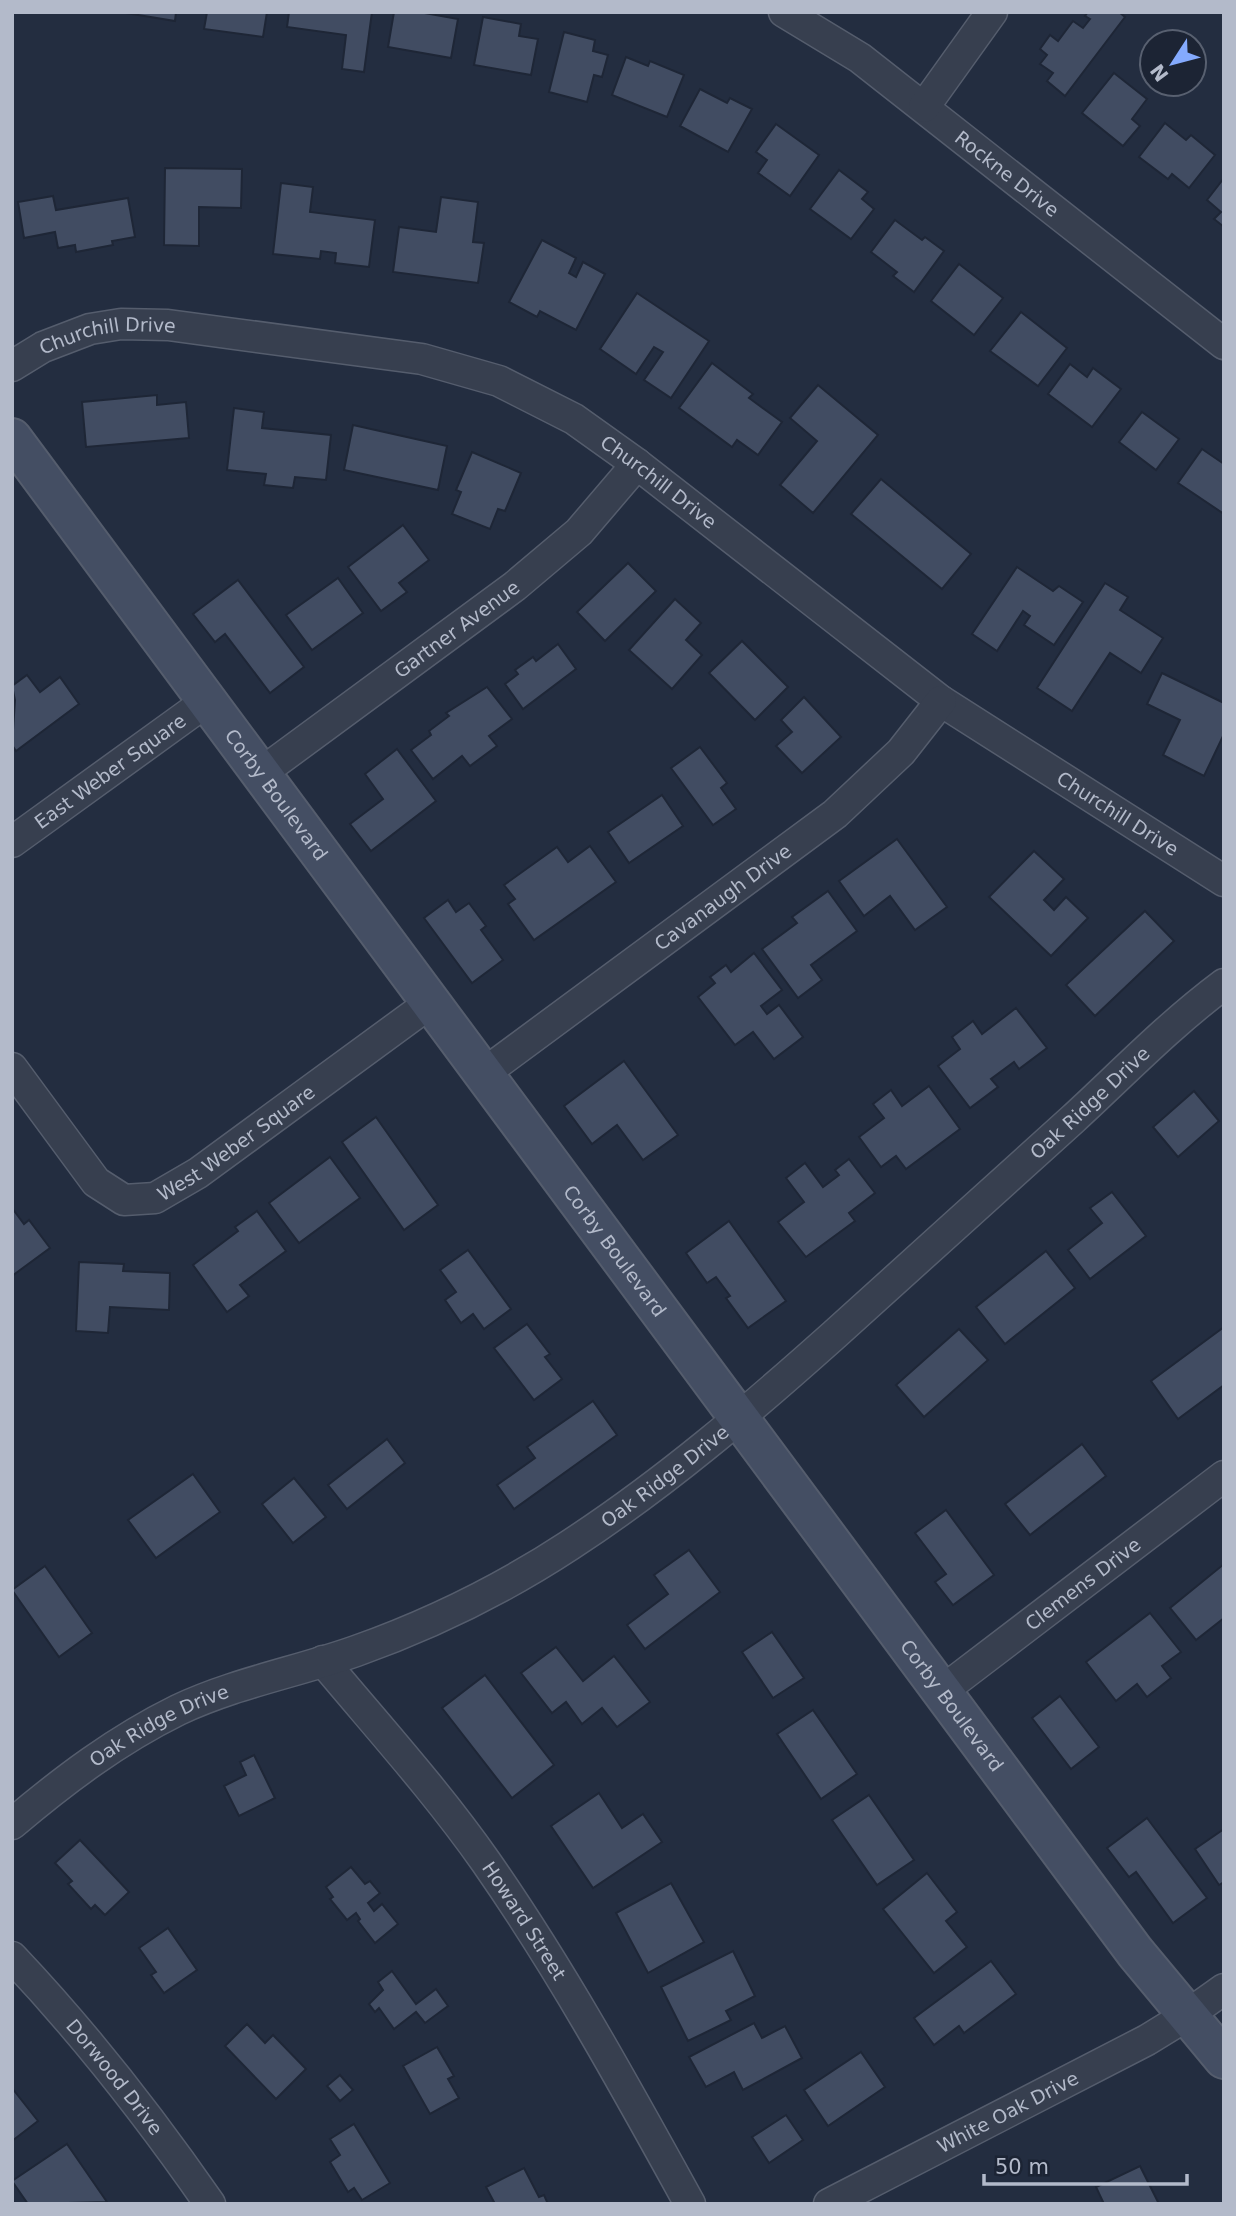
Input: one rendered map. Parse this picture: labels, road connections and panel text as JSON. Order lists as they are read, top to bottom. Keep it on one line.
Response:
{"streets":{"street":["Rockne Drive","Churchill Drive","Gartner Avenue","East Weber Square","Corby Boulevard","Cavanaugh Drive","Oak Ridge Drive","West Weber Square","Clemens Drive","Howard Street","Dorwood Drive","White Oak Drive"]},"crossings":[["Churchill Drive","Gartner Avenue"],["Churchill Drive","Cavanaugh Drive"],["Gartner Avenue","Corby Boulevard"],["East Weber Square","Corby Boulevard"],["Corby Boulevard","Cavanaugh Drive"],["Corby Boulevard","Oak Ridge Drive"],["Corby Boulevard","West Weber Square"],["Corby Boulevard","Clemens Drive"],["Corby Boulevard","White Oak Drive"],["Oak Ridge Drive","Howard Street"]],"scale_bar":"50 m","north":"bottom left"}
